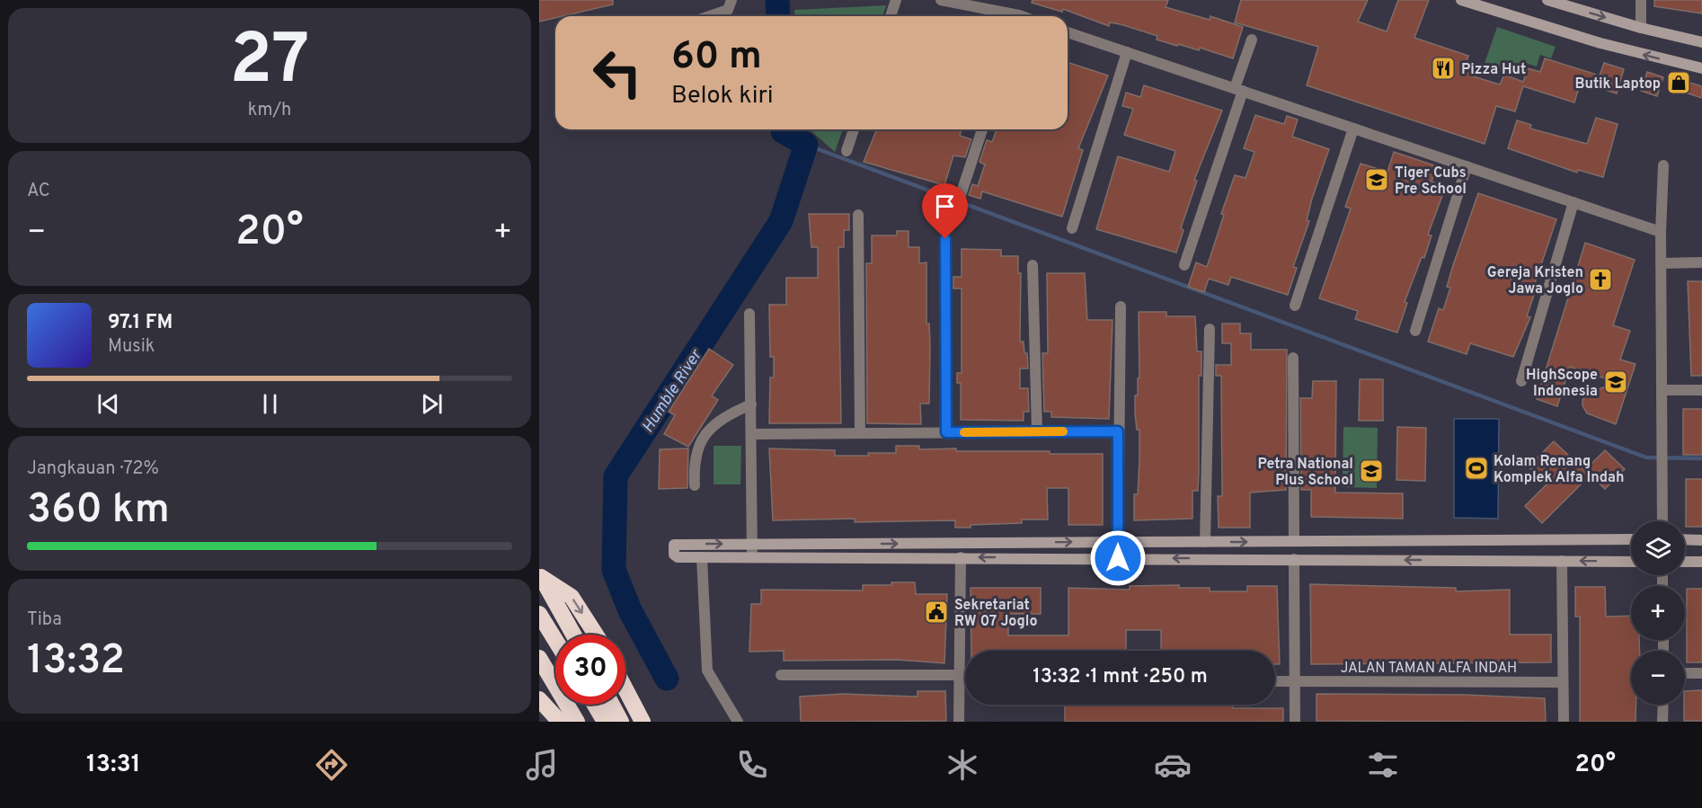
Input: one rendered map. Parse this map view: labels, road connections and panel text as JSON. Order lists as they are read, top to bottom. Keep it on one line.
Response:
{"streets":{"street":["JALAN TAMAN ALFA INDAH"]},"water":["Humble River"],"places":{"restaurant":["Pizza Hut"],"shop":["Butik Laptop"],"school or university":["Tiger Cubs Pre School","HighScope Indonesia","Petra National Plus School"],"church":["Gereja Kristen Jawa Joglo"],"sports":["Kolam Renang Komplek Alfa Indah"],"public building":["Sekretariat RW 07 Joglo"]},"page":{"tile":[["27","km/h"],"AC",["Jangkauan · 72%","360 km"],["Tiba","13:32"]],"turn":["60 m","Belok kiri"],"heat":["−","20°","+"],"song":["97.1 FM","Musik"],"map_buttons":["+","−"],"limit":"30","trip":"13:32 · 1 mnt · 250 m","tabs":["13:31","20°"]}}
